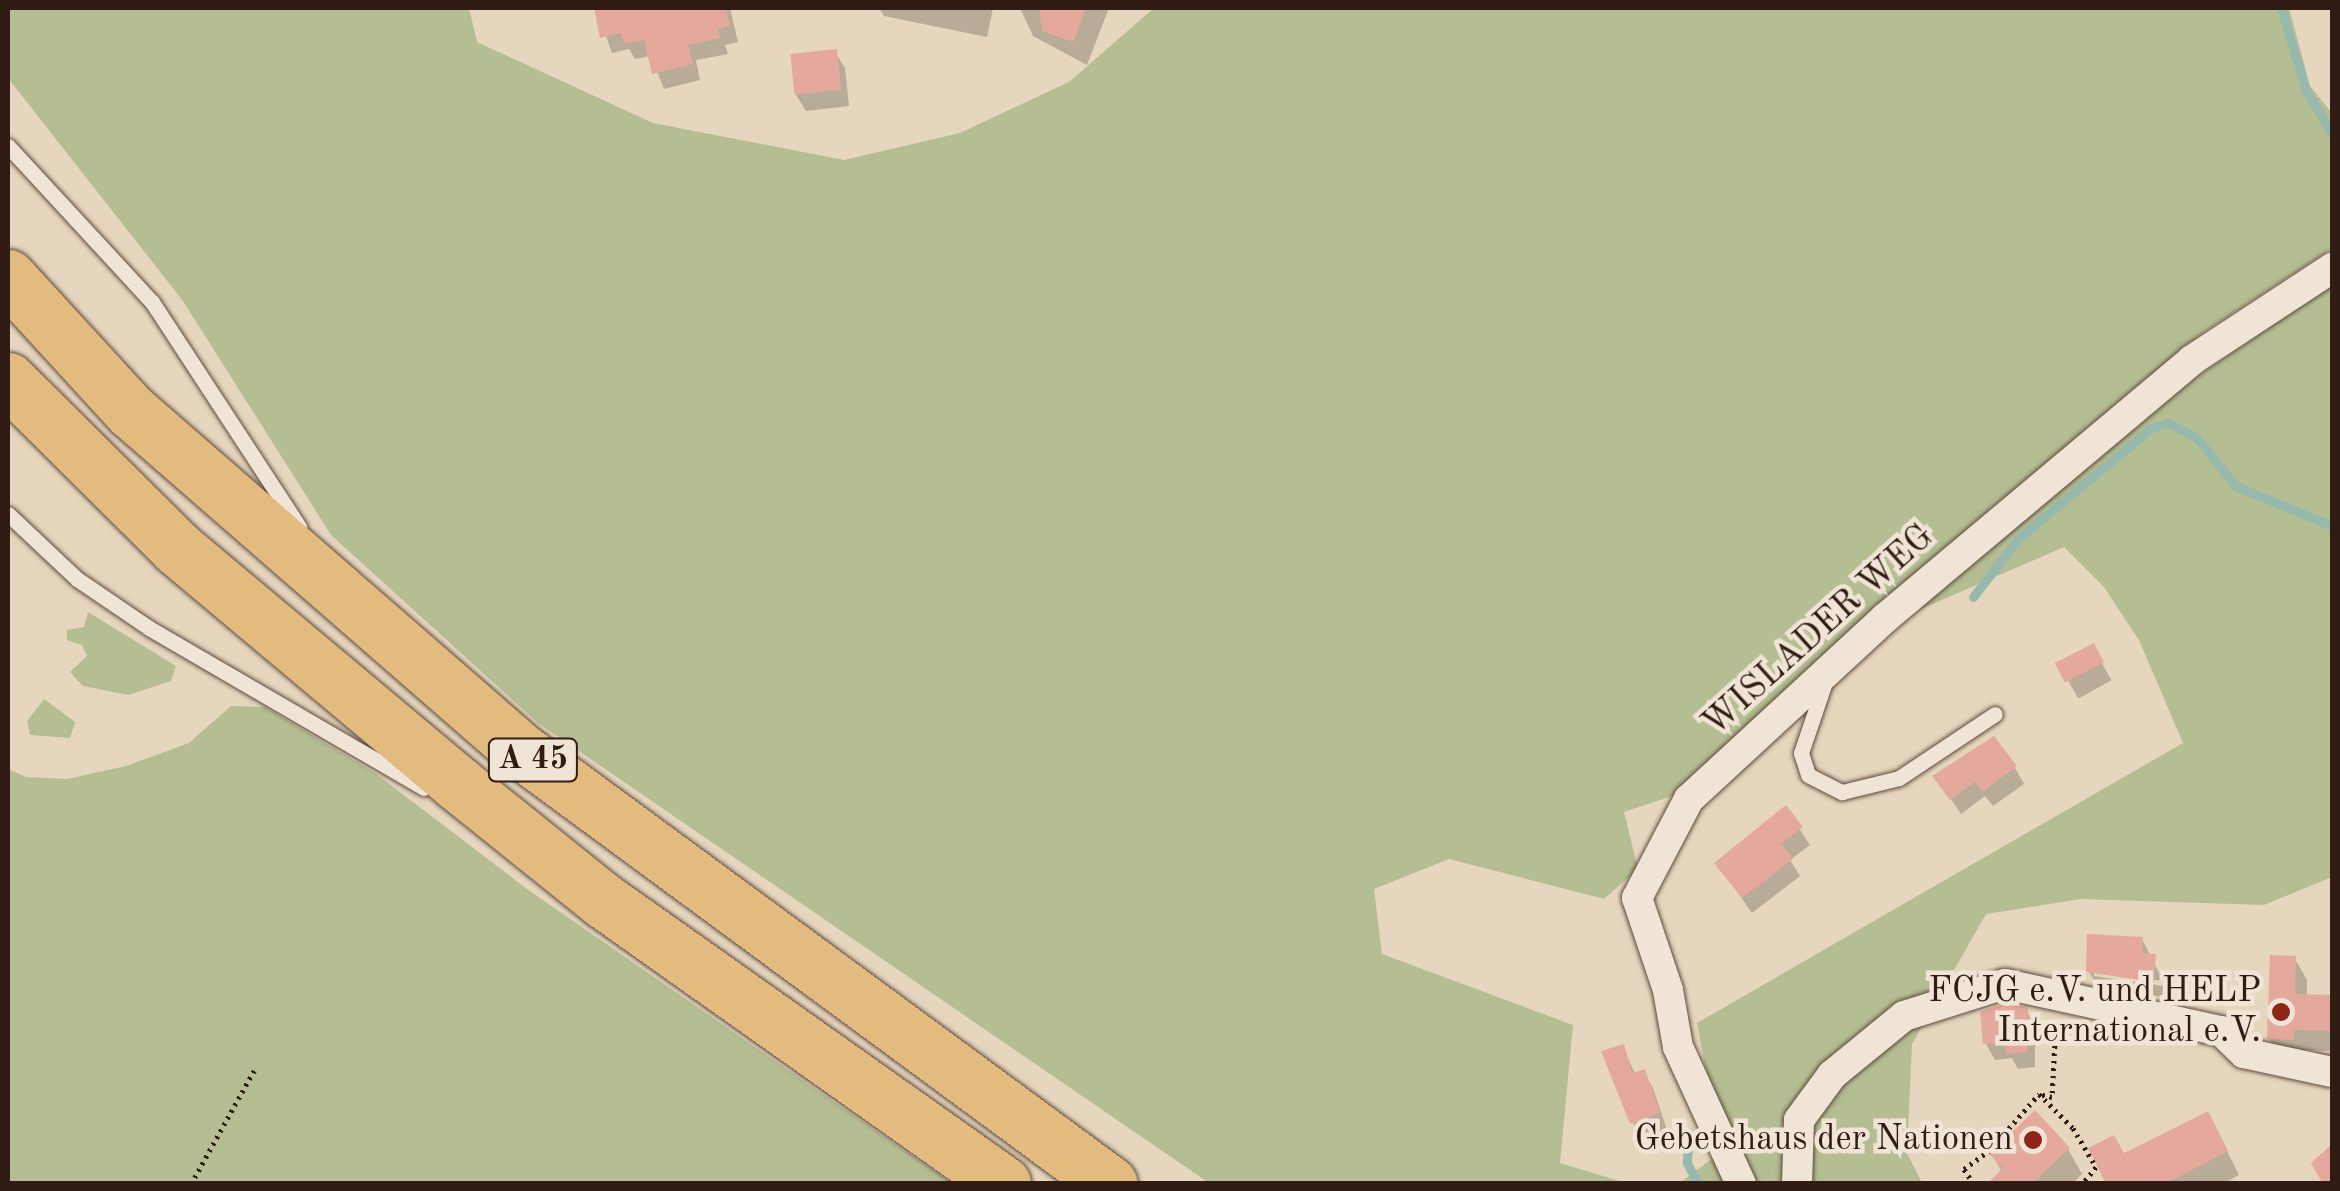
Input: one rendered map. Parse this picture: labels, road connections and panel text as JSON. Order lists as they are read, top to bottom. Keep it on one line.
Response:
{"streets":{"highway":["A 45"],"street":["WISLADER WEG"]},"places":["FCJG e.V. und HELP International e.V.","Gebetshaus der Nationen"]}
